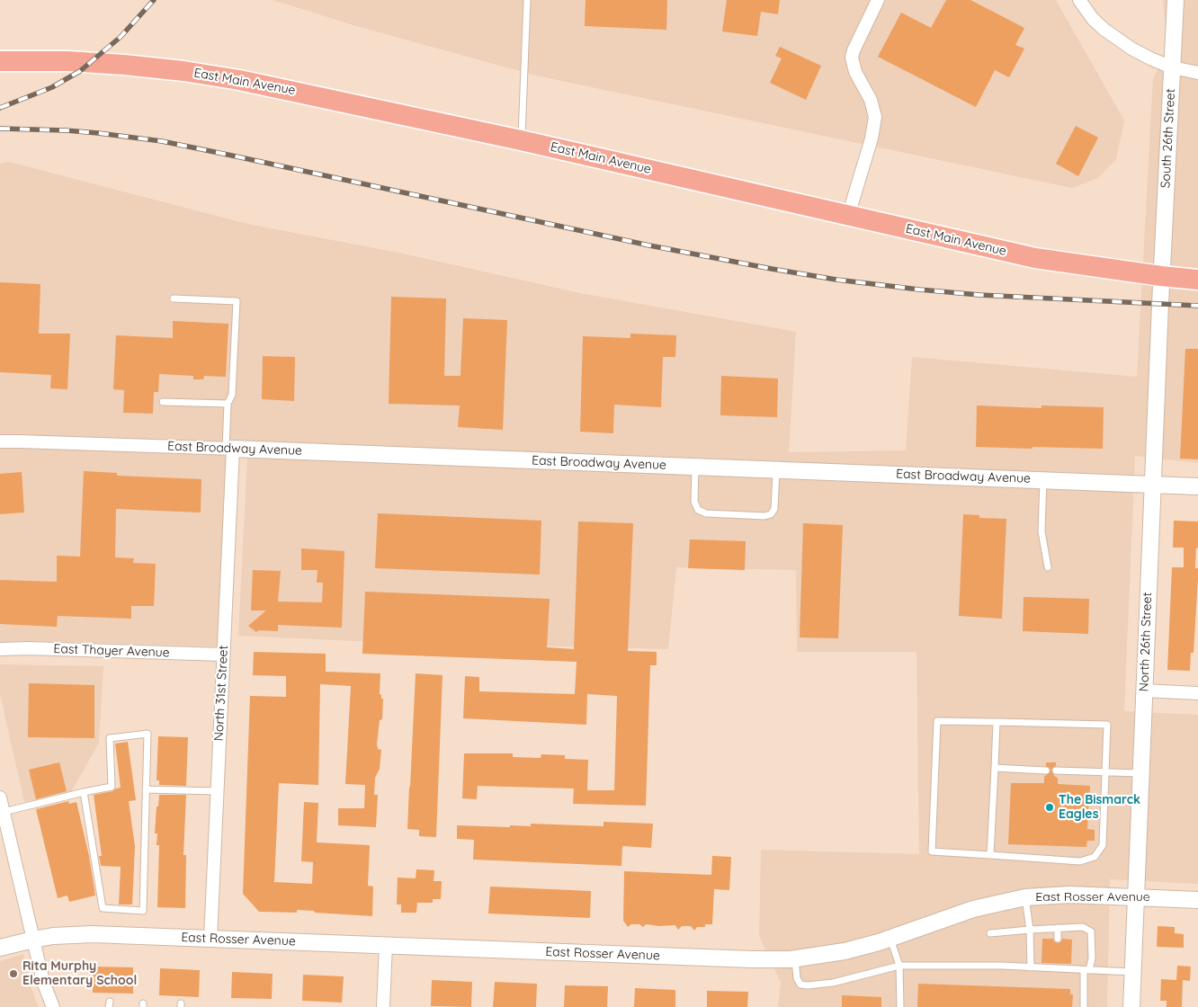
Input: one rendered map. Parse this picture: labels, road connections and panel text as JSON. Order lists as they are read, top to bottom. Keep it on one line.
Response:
{"streets":{"main road":["East Main Avenue"],"street":["South 26th Street","East Broadway Avenue","North 26th Street","East Thayer Avenue","North 31st Street","East Rosser Avenue"]},"crossings":[["East Main Avenue","South 26th Street"],["East Main Avenue","North 26th Street"],["South 26th Street","North 26th Street"],["East Broadway Avenue","North 26th Street"],["East Broadway Avenue","North 31st Street"],["North 26th Street","East Rosser Avenue"],["East Thayer Avenue","North 31st Street"],["North 31st Street","East Rosser Avenue"]],"places":["The Bismarck Eagles","Rita Murphy Elementary School"]}
